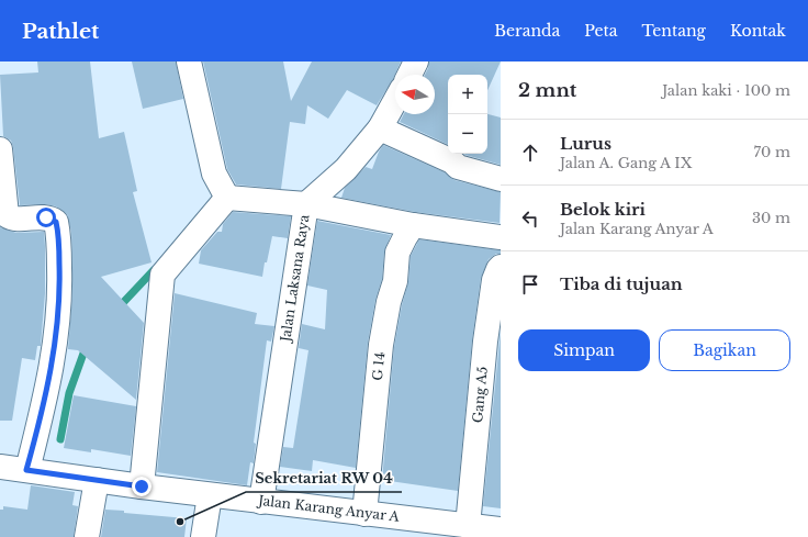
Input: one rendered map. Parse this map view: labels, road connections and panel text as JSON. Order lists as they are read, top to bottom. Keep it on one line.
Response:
{"streets":{"street":["Jalan Laksana Raya","G 14","Gang A5","Jalan Karang Anyar A"]},"crossings":[["Jalan Laksana Raya","Jalan Karang Anyar A"],["G 14","Jalan Karang Anyar A"],["Gang A5","Jalan Karang Anyar A"]],"places":["Sekretariat RW 04"],"north":"left","page":{"header":"Pathlet","nav":["Beranda","Peta","Tentang","Kontak"],"heading":["2 mnt","Jalan kaki · 100 m"],"map_buttons":["+","−"],"list":[["Lurus","Jalan A. Gang A IX","70 m"],["Belok kiri","Jalan Karang Anyar A","30 m"],"Tiba di tujuan"],"buttons":["Simpan","Bagikan"]}}
